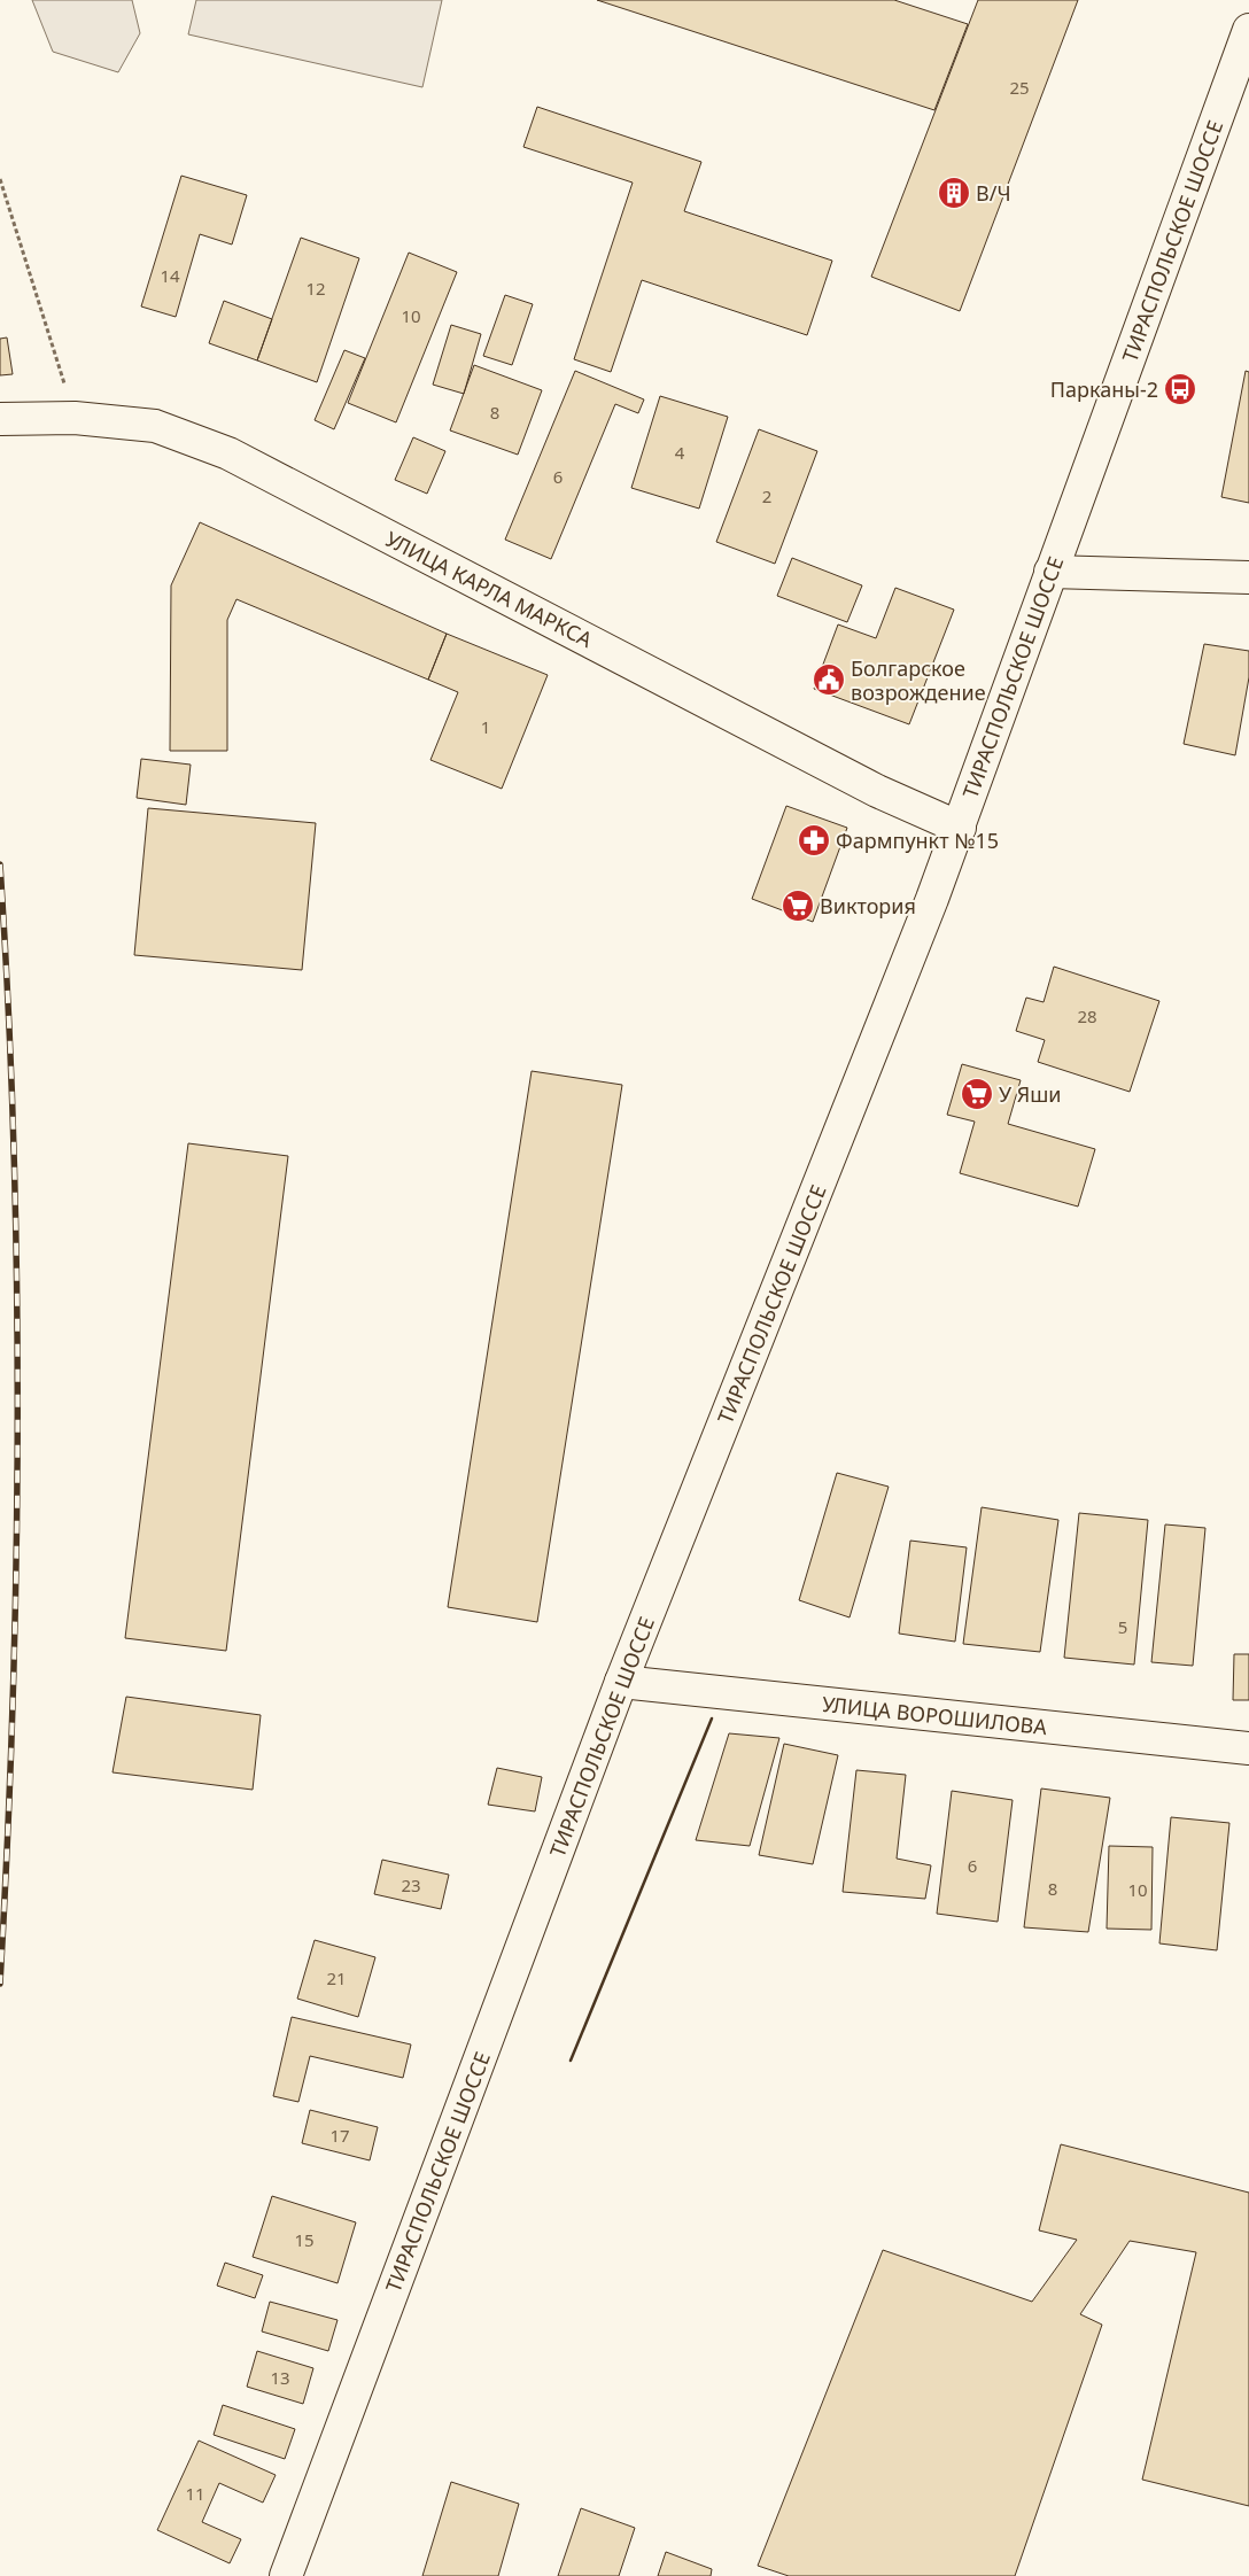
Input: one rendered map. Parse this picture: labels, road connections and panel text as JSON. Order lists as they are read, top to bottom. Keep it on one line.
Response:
{"streets":{"main road":["ТИРАСПОЛЬСКОЕ ШОССЕ","УЛИЦА КАРЛА МАРКСА","УЛИЦА ВОРОШИЛОВА"]},"crossings":[["ТИРАСПОЛЬСКОЕ ШОССЕ","УЛИЦА КАРЛА МАРКСА"],["ТИРАСПОЛЬСКОЕ ШОССЕ","УЛИЦА ВОРОШИЛОВА"]],"places":{"building":["В/Ч"],"bus stop":["Парканы-2"],"public building":["Болгарское возрождение"],"pharmacy":["Фармпункт №15"],"supermarket":["Виктория","У Яши"]},"house_numbers":["25","14","12","10","8","4","6","2","1","28","5","6","23","8","10","21","17","15","13","11"]}
